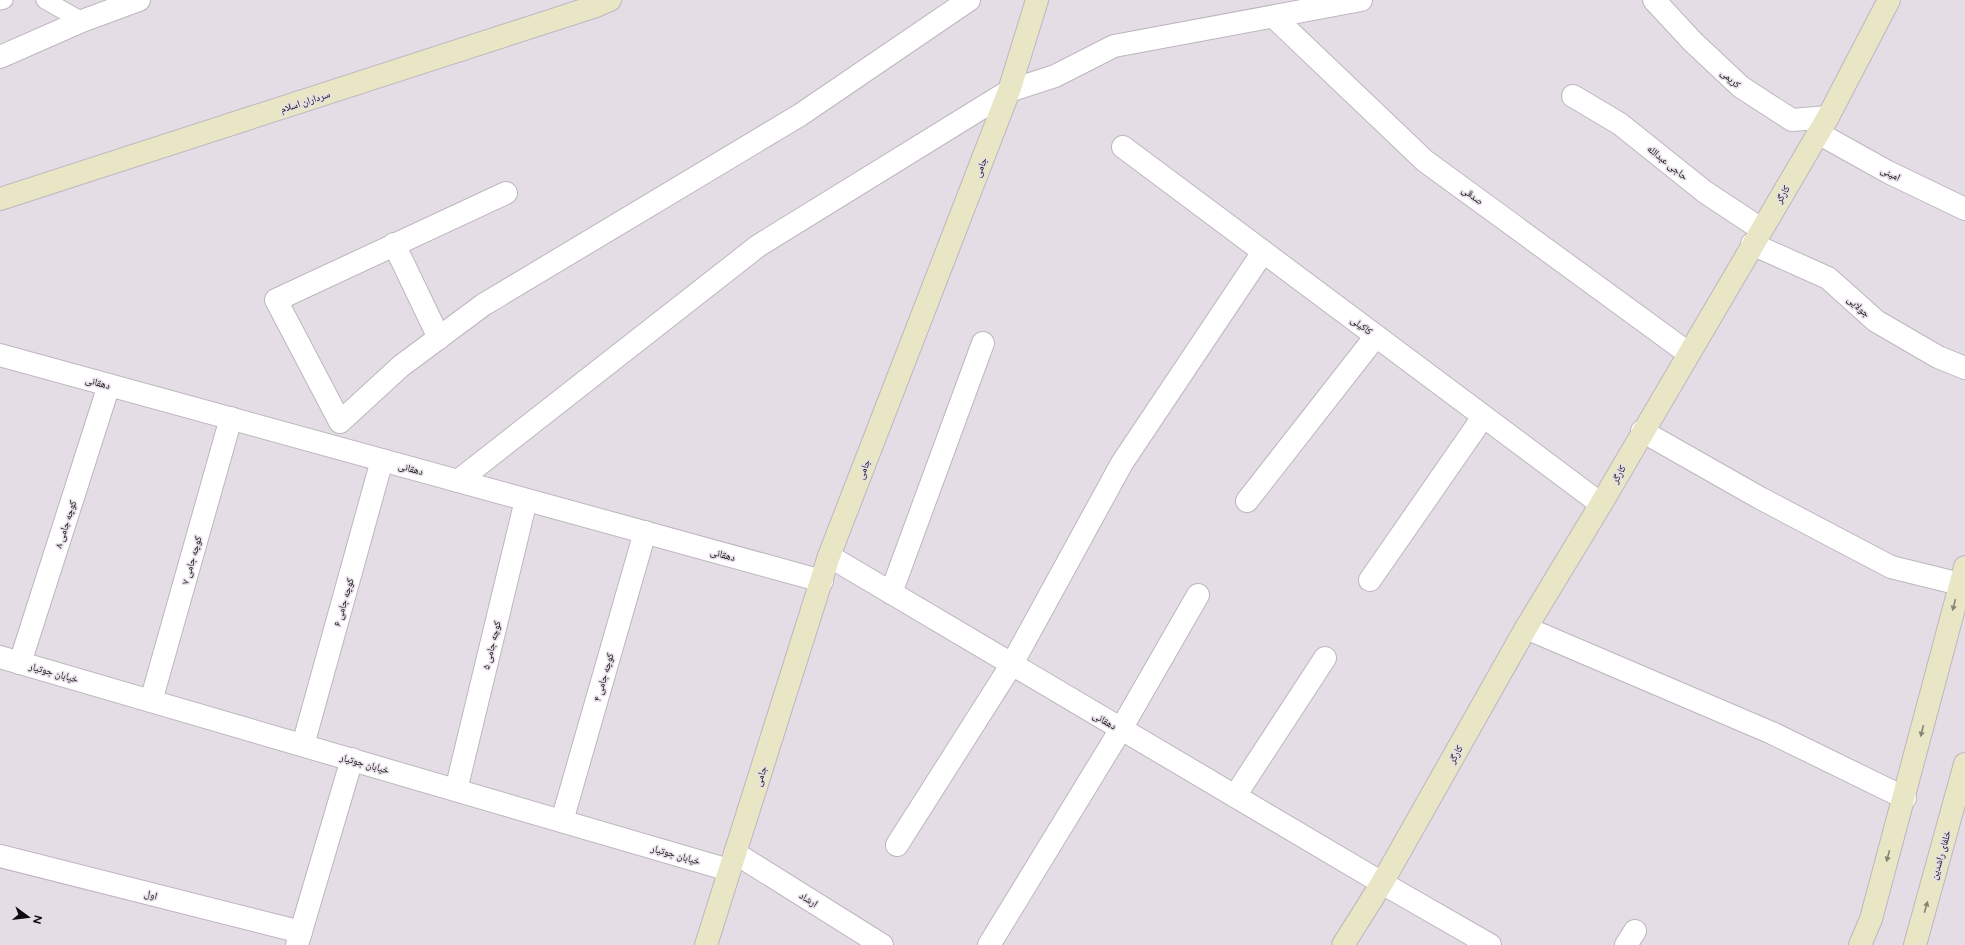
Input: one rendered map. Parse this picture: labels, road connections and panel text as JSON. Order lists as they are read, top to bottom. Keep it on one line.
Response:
{"streets":{"street":["کریمی","سرداران اسلام","حاجی عبدالله","جامی","امینی","کارگر","صدقی","جولایی","کاکیلی","دهقانی","کوچه جامی ۸","کوچه جامی ۷","کوچه جامی ۶","کوچه جامی ۵","خیابان جوتیار","کوچه جامی ۴","خلفای راشدین","اول","ارشاد"]},"crossings":[["کریمی","امینی"],["کریمی","کارگر"],["حاجی عبدالله","کارگر"],["حاجی عبدالله","جولایی"],["جامی","دهقانی"],["جامی","خیابان جوتیار"],["جامی","ارشاد"],["امینی","کارگر"],["کارگر","صدقی"],["کارگر","جولایی"],["کارگر","کاکیلی"],["کارگر","دهقانی"],["دهقانی","کوچه جامی ۸"],["دهقانی","کوچه جامی ۷"],["دهقانی","کوچه جامی ۶"],["دهقانی","کوچه جامی ۵"],["دهقانی","کوچه جامی ۴"],["کوچه جامی ۸","خیابان جوتیار"],["کوچه جامی ۷","خیابان جوتیار"],["کوچه جامی ۶","خیابان جوتیار"],["کوچه جامی ۵","خیابان جوتیار"],["خیابان جوتیار","کوچه جامی ۴"],["خیابان جوتیار","ارشاد"]],"north":"right"}
